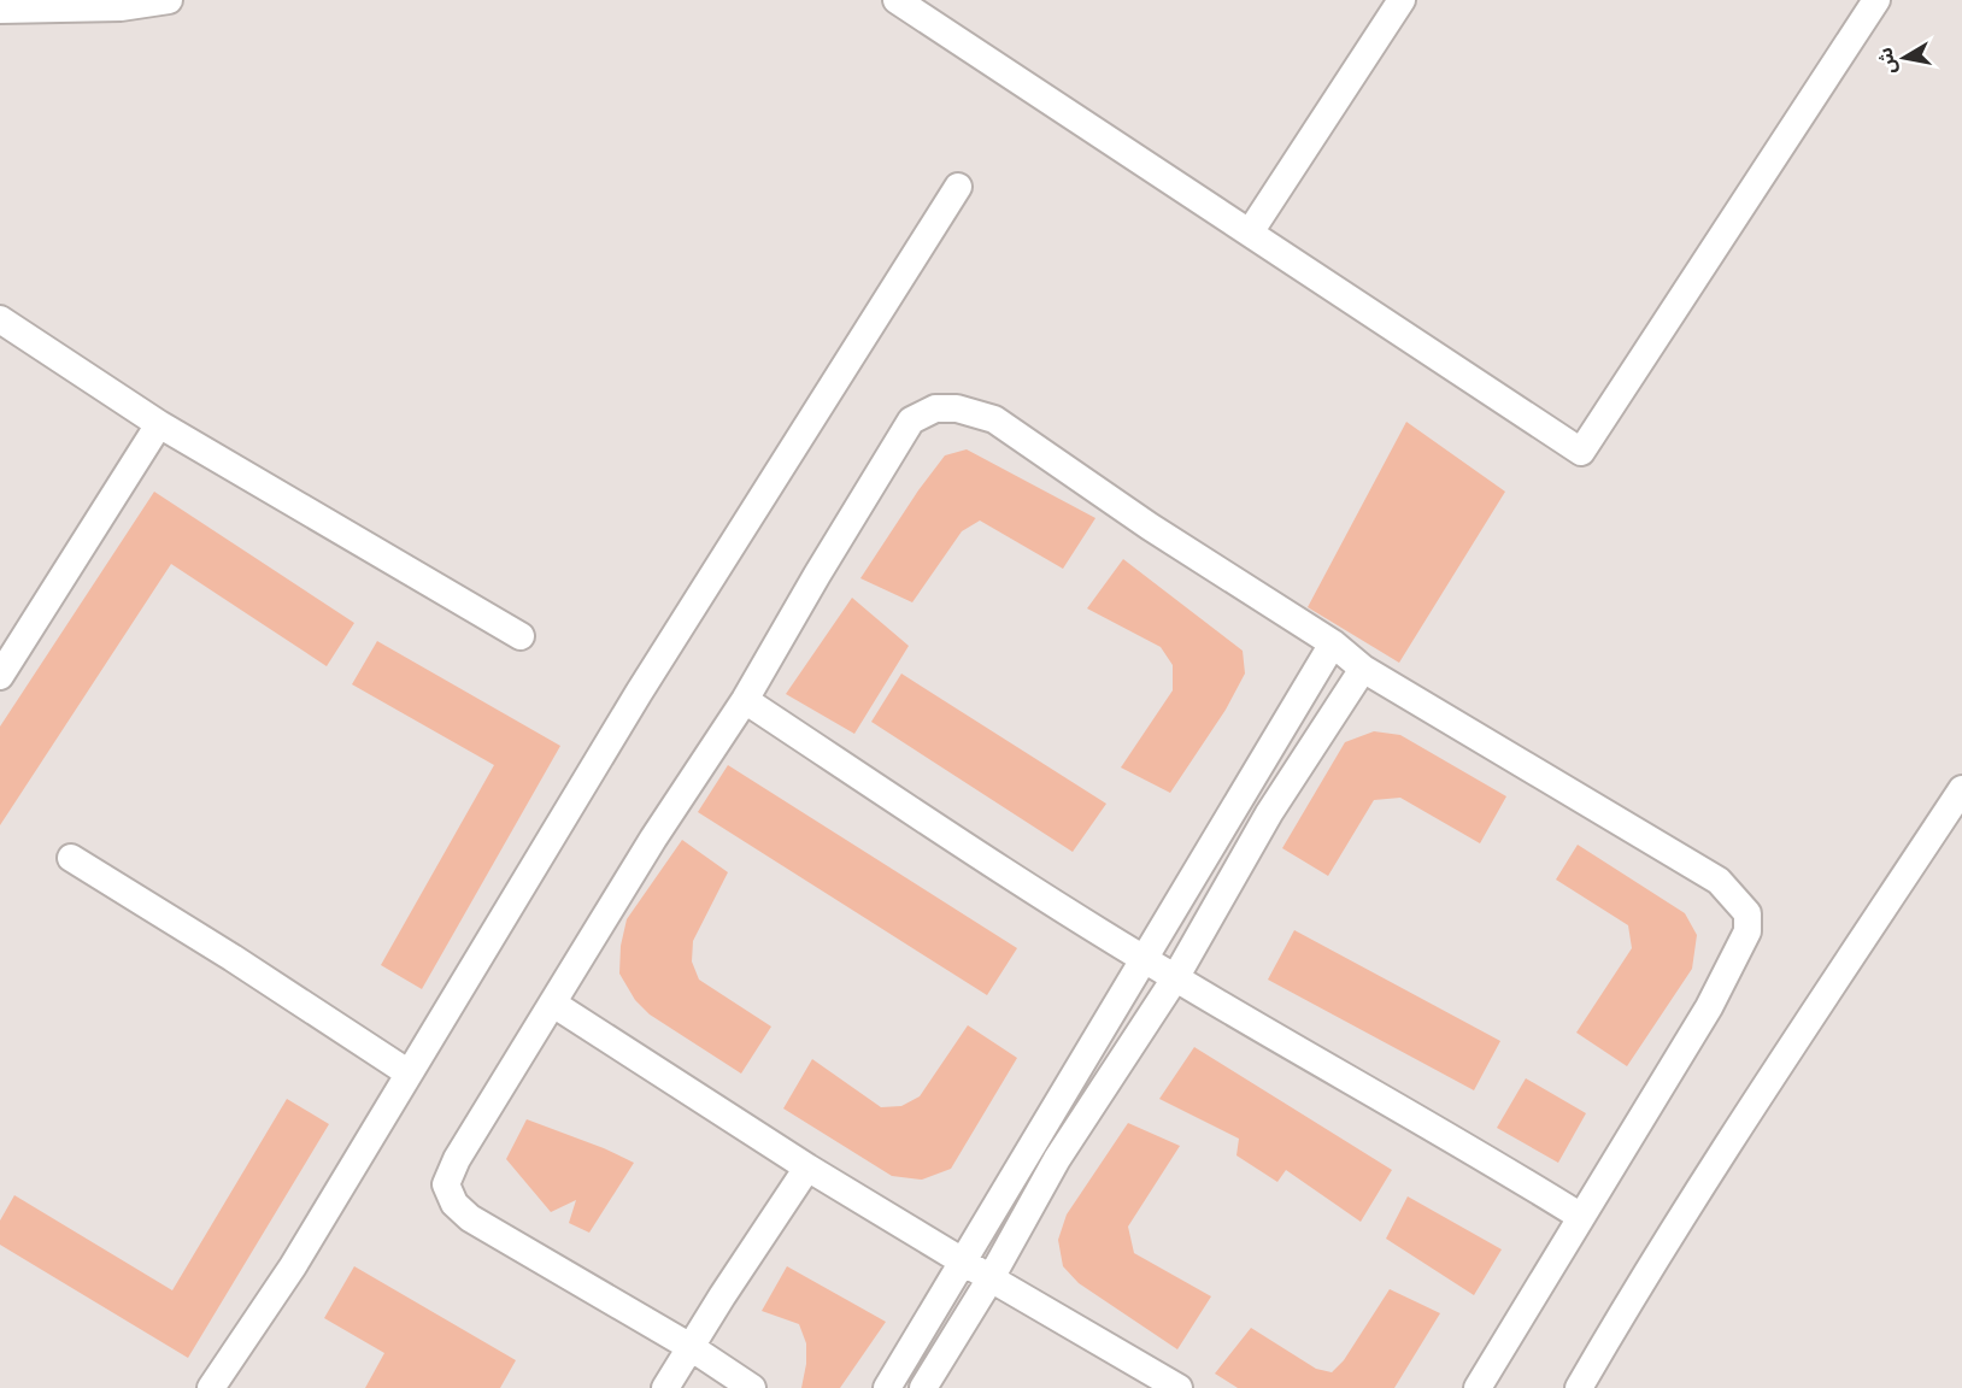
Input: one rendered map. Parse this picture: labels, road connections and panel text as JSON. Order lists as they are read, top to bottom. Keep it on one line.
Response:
{"north":"left"}
